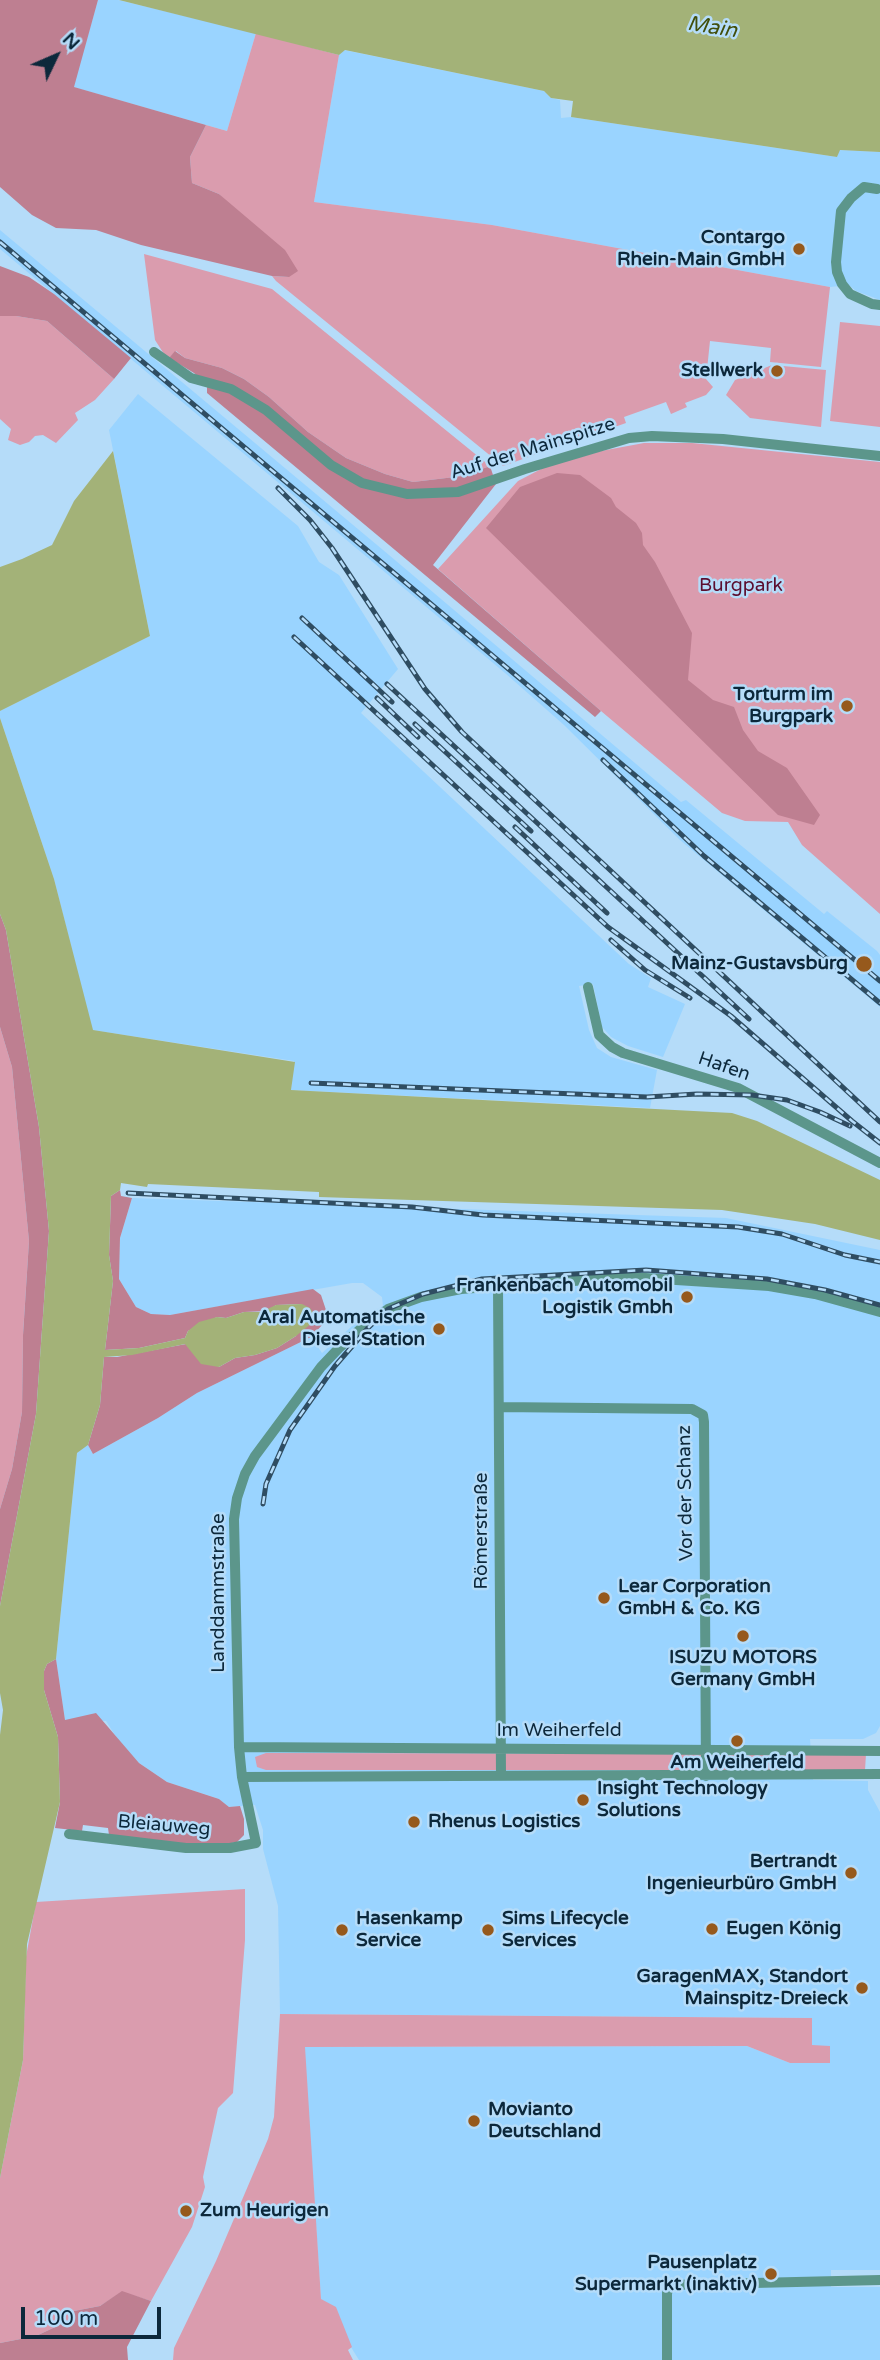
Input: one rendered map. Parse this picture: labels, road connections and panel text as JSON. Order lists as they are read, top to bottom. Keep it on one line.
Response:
{"streets":{"street":["Auf der Mainspitze","Hafen","Vor der Schanz","Römerstraße","Landdammstraße","Im Weiherfeld","Bleiauweg"]},"crossings":[["Vor der Schanz","Römerstraße"],["Vor der Schanz","Im Weiherfeld"],["Römerstraße","Landdammstraße"],["Römerstraße","Im Weiherfeld"],["Landdammstraße","Im Weiherfeld"],["Landdammstraße","Bleiauweg"]],"water":["Main"],"parks":["Burgpark"],"places":["Contargo Rhein-Main GmbH","Stellwerk","Torturm im Burgpark","Mainz-Gustavsburg","Frankenbach Automobil Logistik Gmbh","Aral Automatische Diesel Station","Lear Corporation GmbH & Co. KG","ISUZU MOTORS Germany GmbH","Am Weiherfeld","Insight Technology Solutions","Rhenus Logistics","Bertrandt Ingenieurbüro GmbH","Eugen König","Hasenkamp Service","Sims Lifecycle Services","GaragenMAX, Standort Mainspitz-Dreieck","Movianto Deutschland","Zum Heurigen","Pausenplatz Supermarkt (inaktiv)"],"scale_bar":"100 m","north":"top right"}
